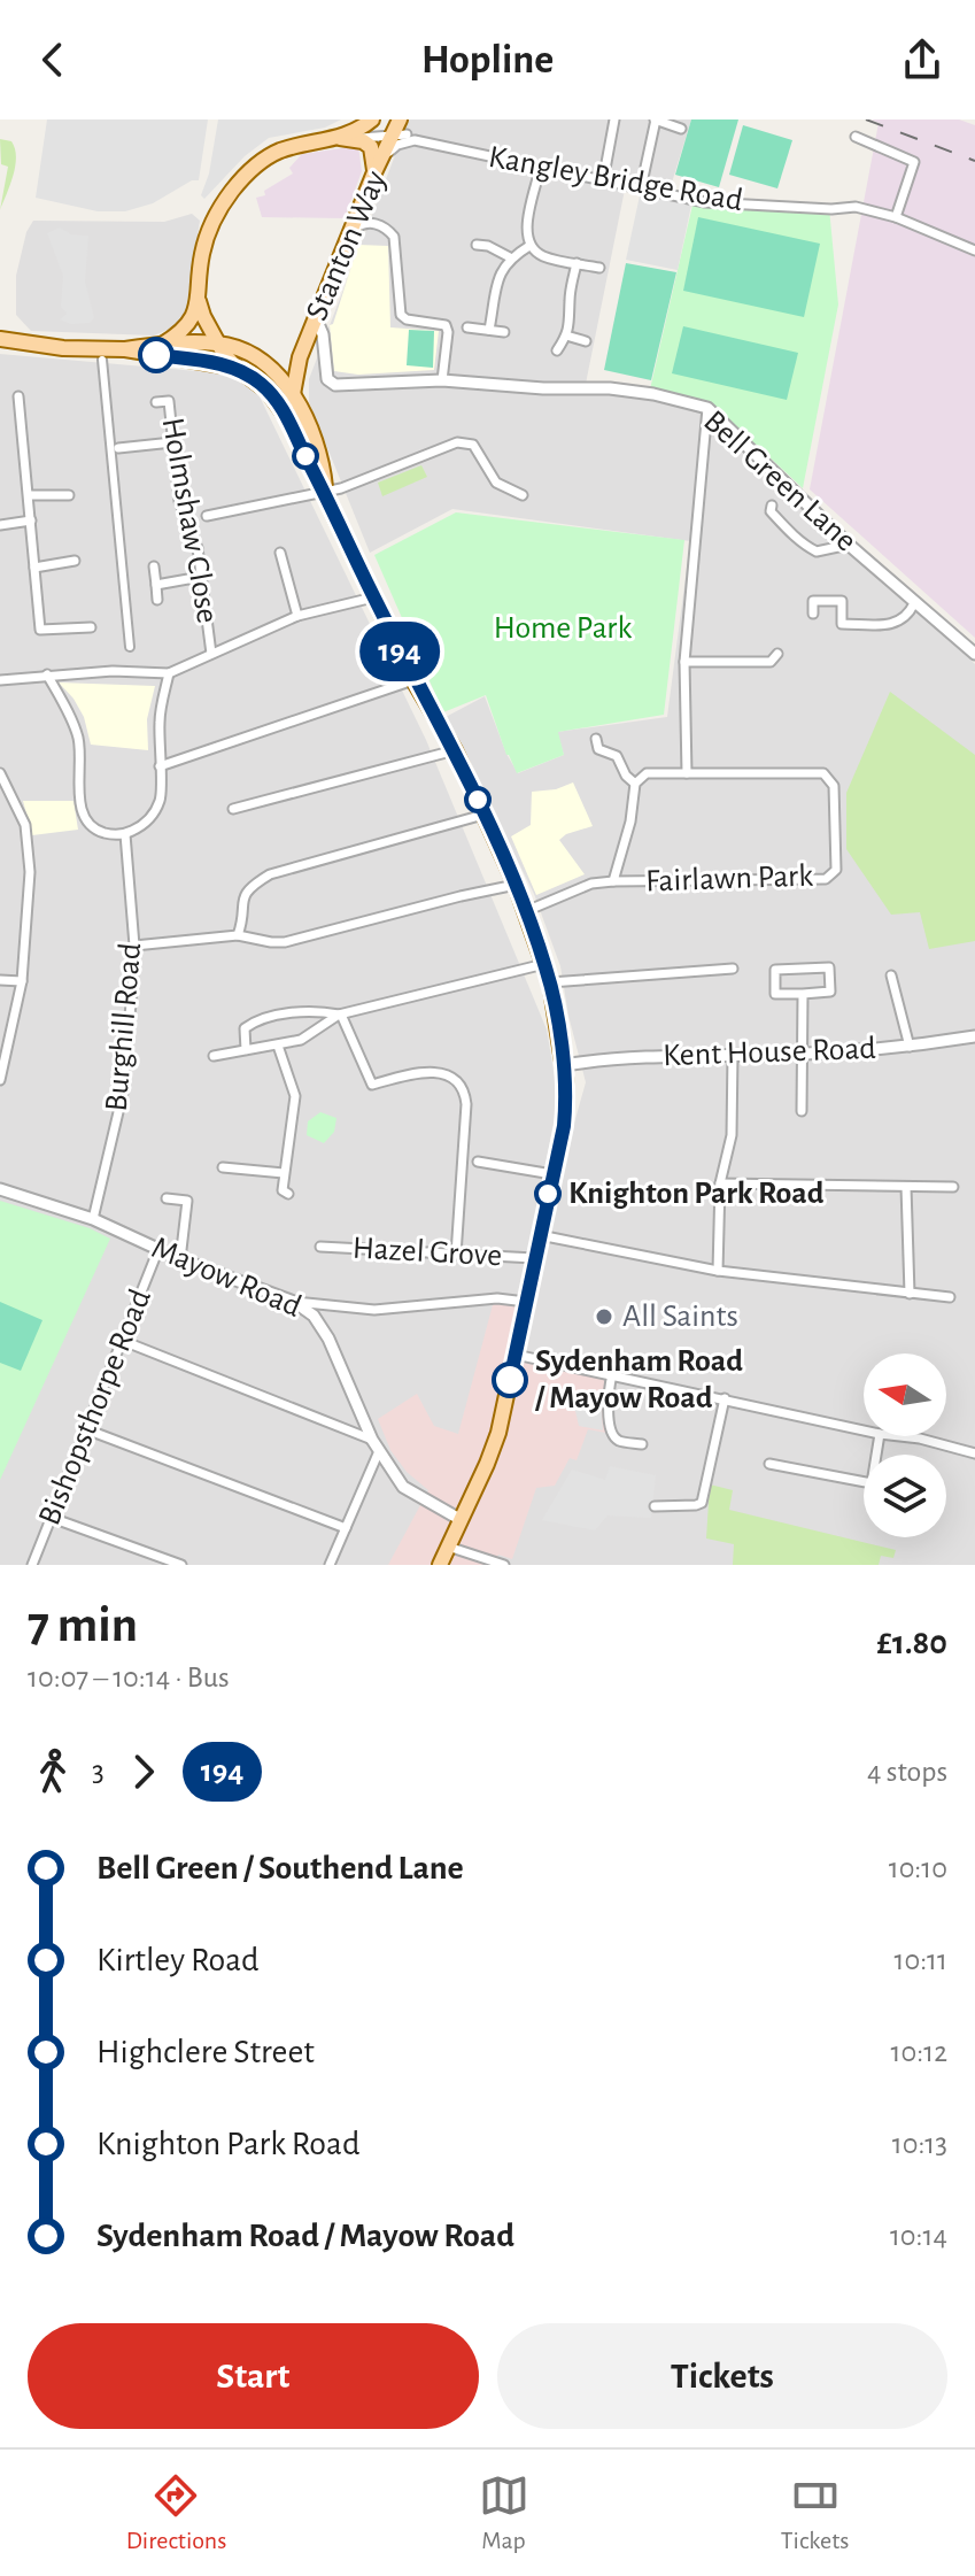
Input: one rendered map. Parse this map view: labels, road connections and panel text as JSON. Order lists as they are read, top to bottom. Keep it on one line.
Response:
{"streets":{"main road":["Stanton Way"],"street":["Kangley Bridge Road","Bell Green Lane","Holmshaw Close","Fairlawn Park","Burghill Road","Kent House Road","Hazel Grove","Mayow Road","Bishopsthorpe Road"]},"crossings":[["Kangley Bridge Road","Stanton Way"],["Stanton Way","Bell Green Lane"],["Burghill Road","Mayow Road"],["Mayow Road","Bishopsthorpe Road"]],"parks":["Home Park"],"places":["Knighton Park Road","All Saints","Sydenham Road / Mayow Road"],"lines":["bus line 194"],"north":"left","page":{"header":"Hopline","on_map":"194","heading":["7 min","10:07 – 10:14 · Bus","£1.80"],"legs":["3","194","4 stops"],"list":[{"name":"Bell Green / Southend Lane","value":"10:10"},{"name":"Kirtley Road","value":"10:11"},{"name":"Highclere Street","value":"10:12"},{"name":"Knighton Park Road","value":"10:13"},{"name":"Sydenham Road / Mayow Road","value":"10:14"}],"buttons":["Start","Tickets"],"tabs":["Directions","Map","Tickets"]}}
